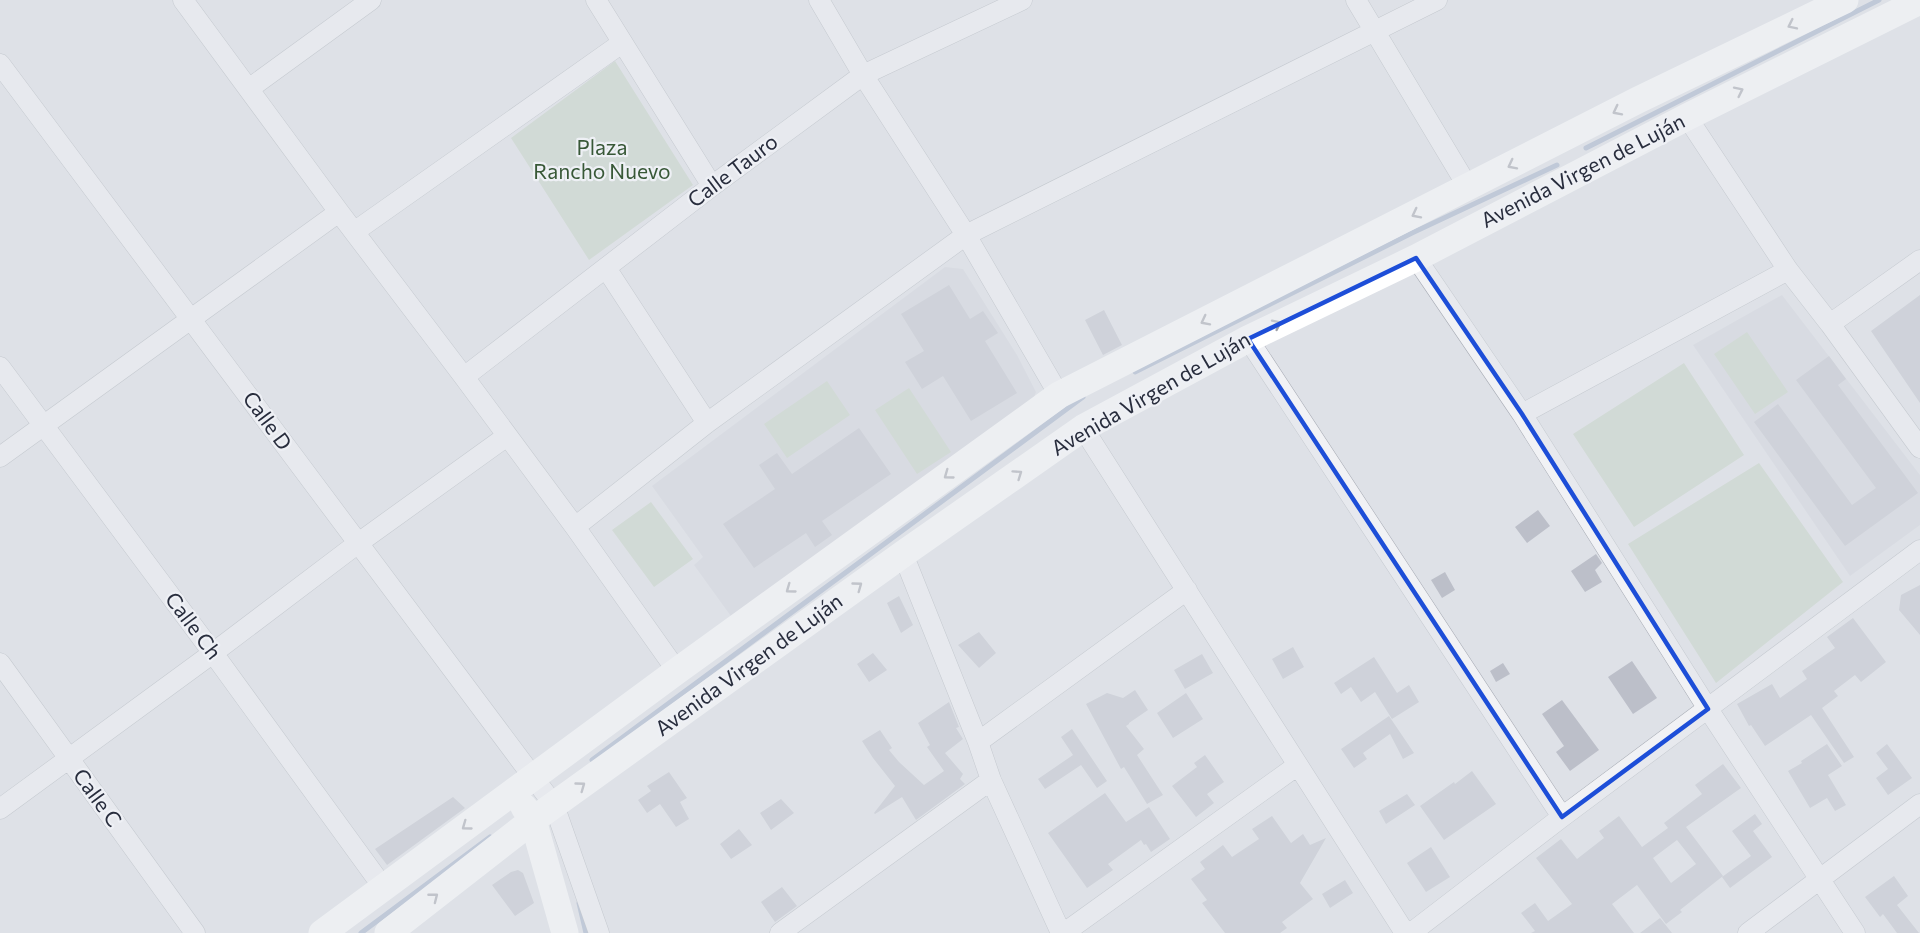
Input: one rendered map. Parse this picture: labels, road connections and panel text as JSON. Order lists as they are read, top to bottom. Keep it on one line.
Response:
{"streets":{"main road":["Avenida Virgen de Luján"],"street":["Calle Tauro","Calle D","Calle Ch","Calle C"]},"crossings":[["Avenida Virgen de Luján","Calle D"],["Avenida Virgen de Luján","Calle Ch"]],"parks":["Plaza Rancho Nuevo"]}
